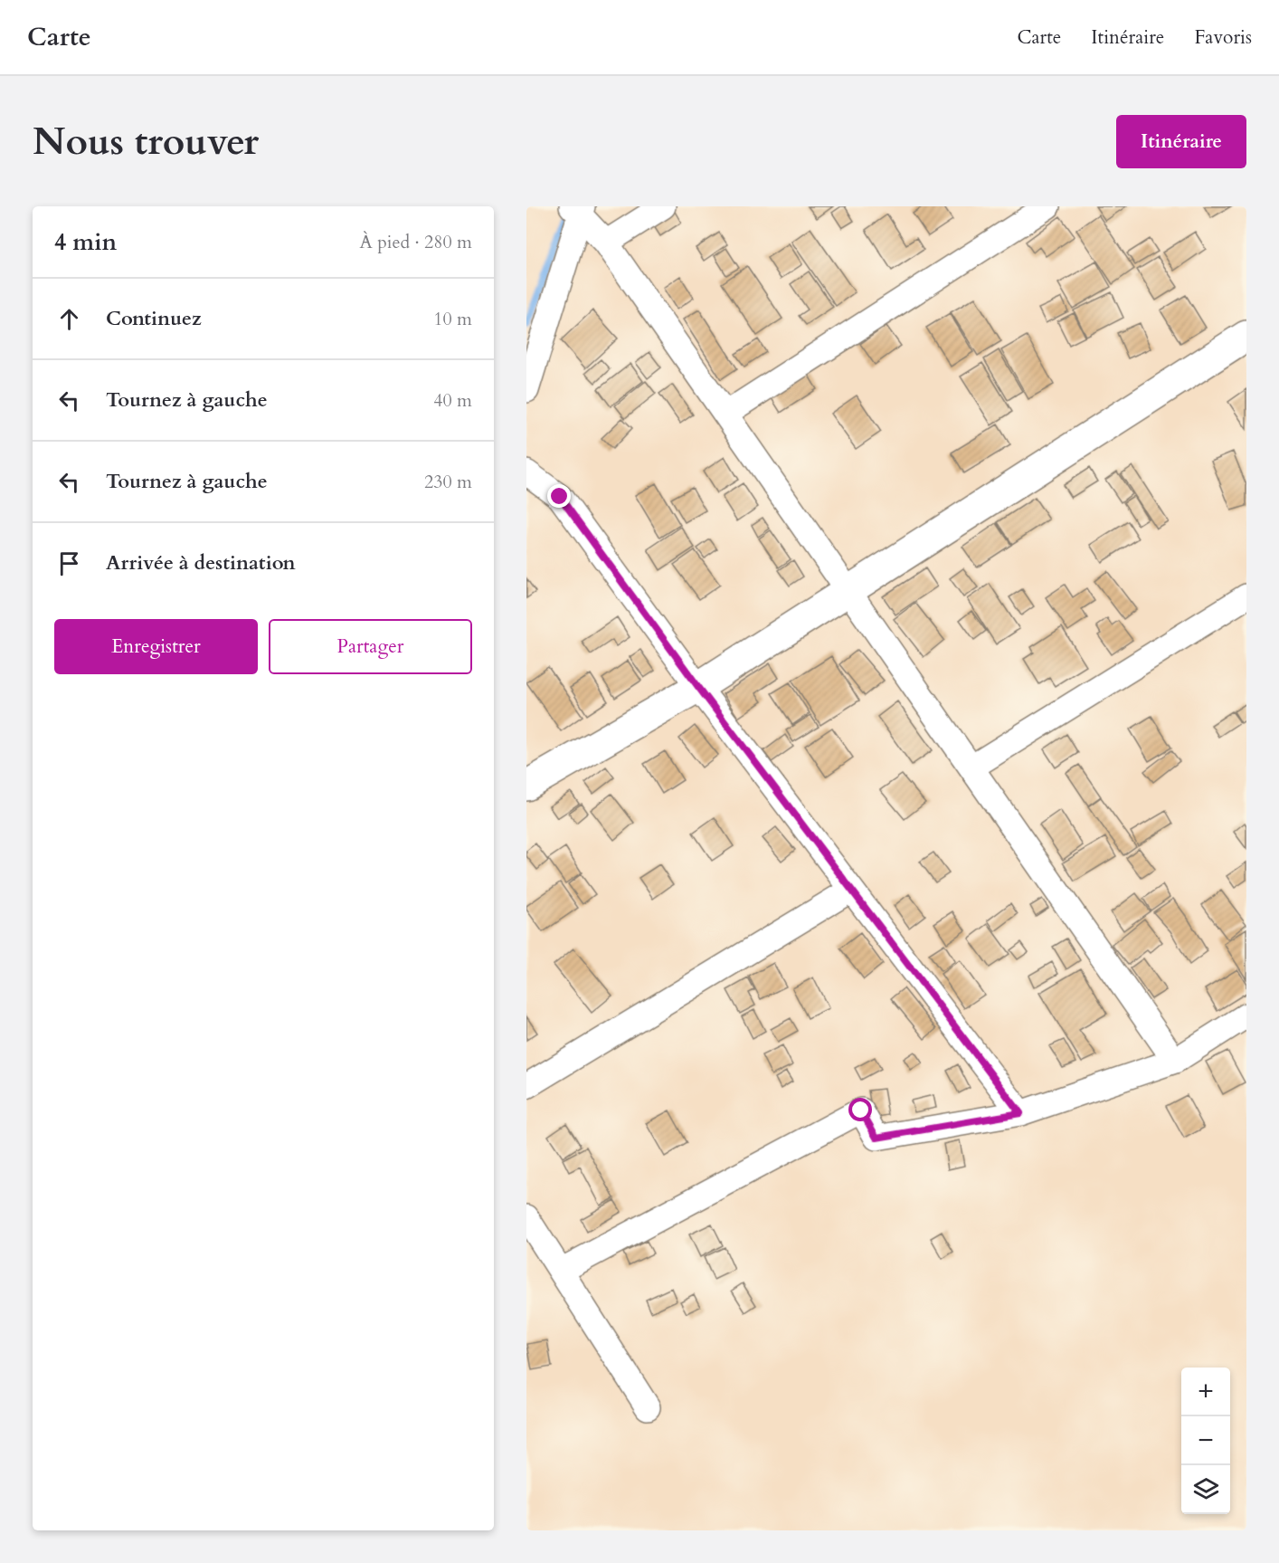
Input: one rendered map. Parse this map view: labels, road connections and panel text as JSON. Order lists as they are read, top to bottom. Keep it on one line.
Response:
{"page":{"header":"Carte","nav":["Carte","Itinéraire","Favoris"],"buttons":["Itinéraire",["Enregistrer","Partager"]],"title":"Nous trouver","heading":["4 min","À pied · 280 m"],"list":[["Continuez","10 m"],["Tournez à gauche","40 m"],["Tournez à gauche","230 m"],"Arrivée à destination"],"map_buttons":["+","−"]}}
